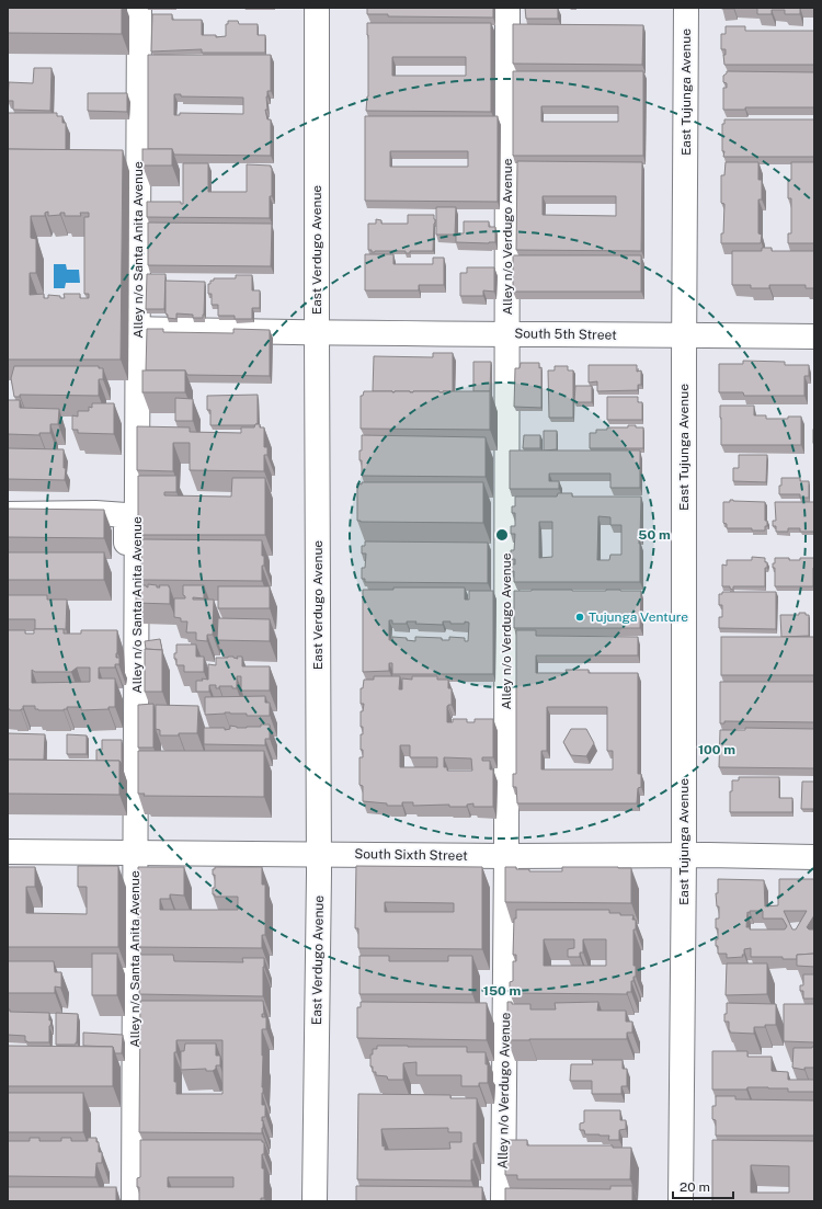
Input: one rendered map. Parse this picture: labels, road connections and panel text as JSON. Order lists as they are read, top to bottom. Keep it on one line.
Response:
{"streets":{"street":["East Tujunga Avenue","Alley n/o Verdugo Avenue","Alley n/o Santa Anita Avenue","East Verdugo Avenue","South 5th Street","South Sixth Street"]},"crossings":[["East Tujunga Avenue","South 5th Street"],["East Tujunga Avenue","South Sixth Street"],["Alley n/o Verdugo Avenue","South 5th Street"],["Alley n/o Verdugo Avenue","South Sixth Street"],["Alley n/o Santa Anita Avenue","South 5th Street"],["Alley n/o Santa Anita Avenue","South Sixth Street"],["East Verdugo Avenue","South 5th Street"],["East Verdugo Avenue","South Sixth Street"]],"places":["Tujunga Venture"],"scale_bar":"20 m","rings":["50 m","100 m","150 m"]}
